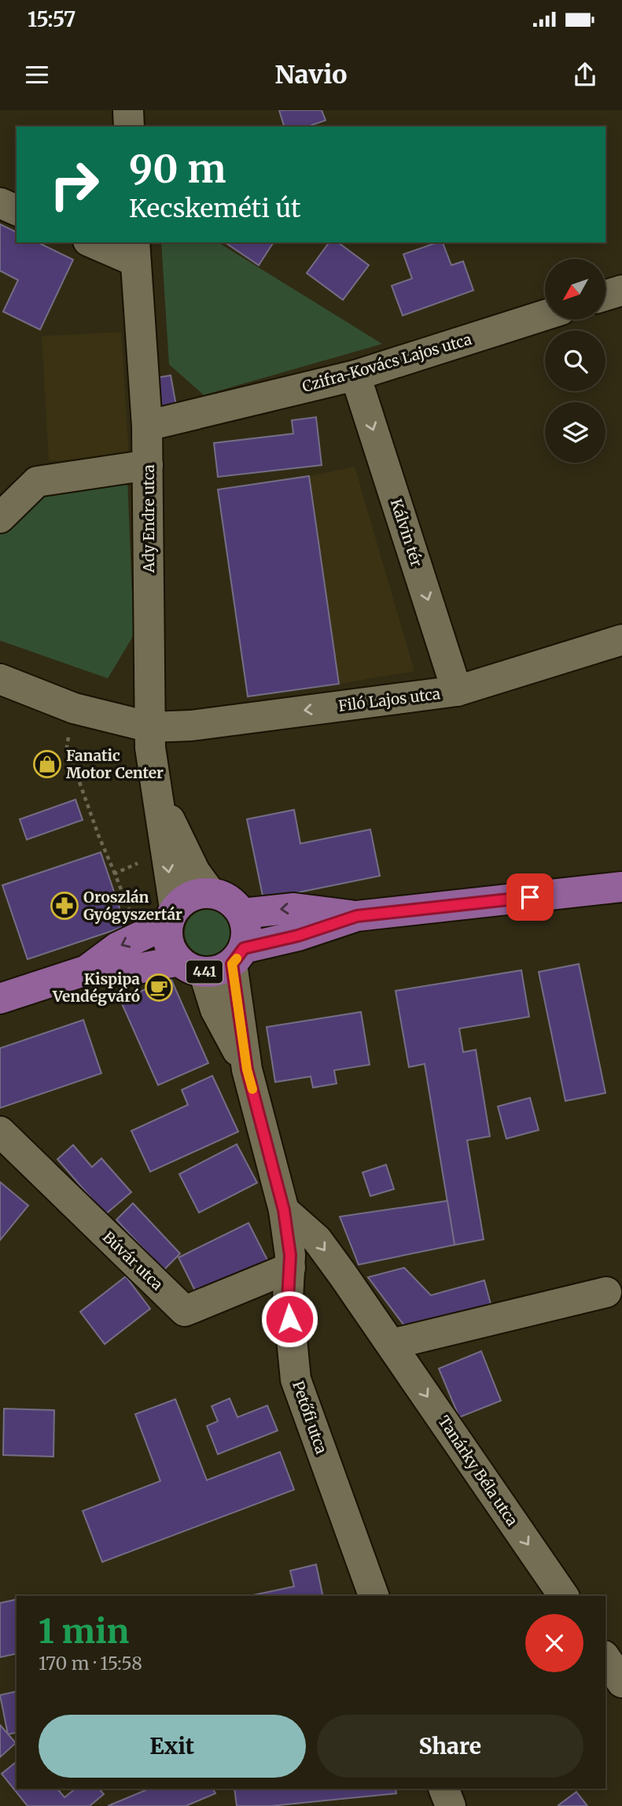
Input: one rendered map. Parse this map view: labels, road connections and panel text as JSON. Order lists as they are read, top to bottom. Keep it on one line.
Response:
{"streets":{"main road":["441"],"street":["Czifra-Kovács Lajos utca","Ady Endre utca","Kálvin tér","Filó Lajos utca","Búvár utca","Petőfi utca","Tanárky Béla utca"]},"crossings":[["Czifra-Kovács Lajos utca","Ady Endre utca"],["Czifra-Kovács Lajos utca","Kálvin tér"],["Ady Endre utca","Filó Lajos utca"],["Ady Endre utca","441"],["Ady Endre utca","Petőfi utca"],["Kálvin tér","Filó Lajos utca"],["441","Petőfi utca"],["Búvár utca","Petőfi utca"],["Petőfi utca","Tanárky Béla utca"]],"one_way":["Kálvin tér","Filó Lajos utca","Tanárky Béla utca"],"places":{"shop":["Fanatic Motor Center"],"pharmacy":["Oroszlán Gyógyszertár"],"cafe":["Kispipa Vendégváró"]},"north":"bottom left","page":{"status":"15:57","header":"Navio","turn":["90 m","Kecskeméti út"],"heading":["1 min","170 m · 15:58"],"buttons":["Exit","Share"]}}
